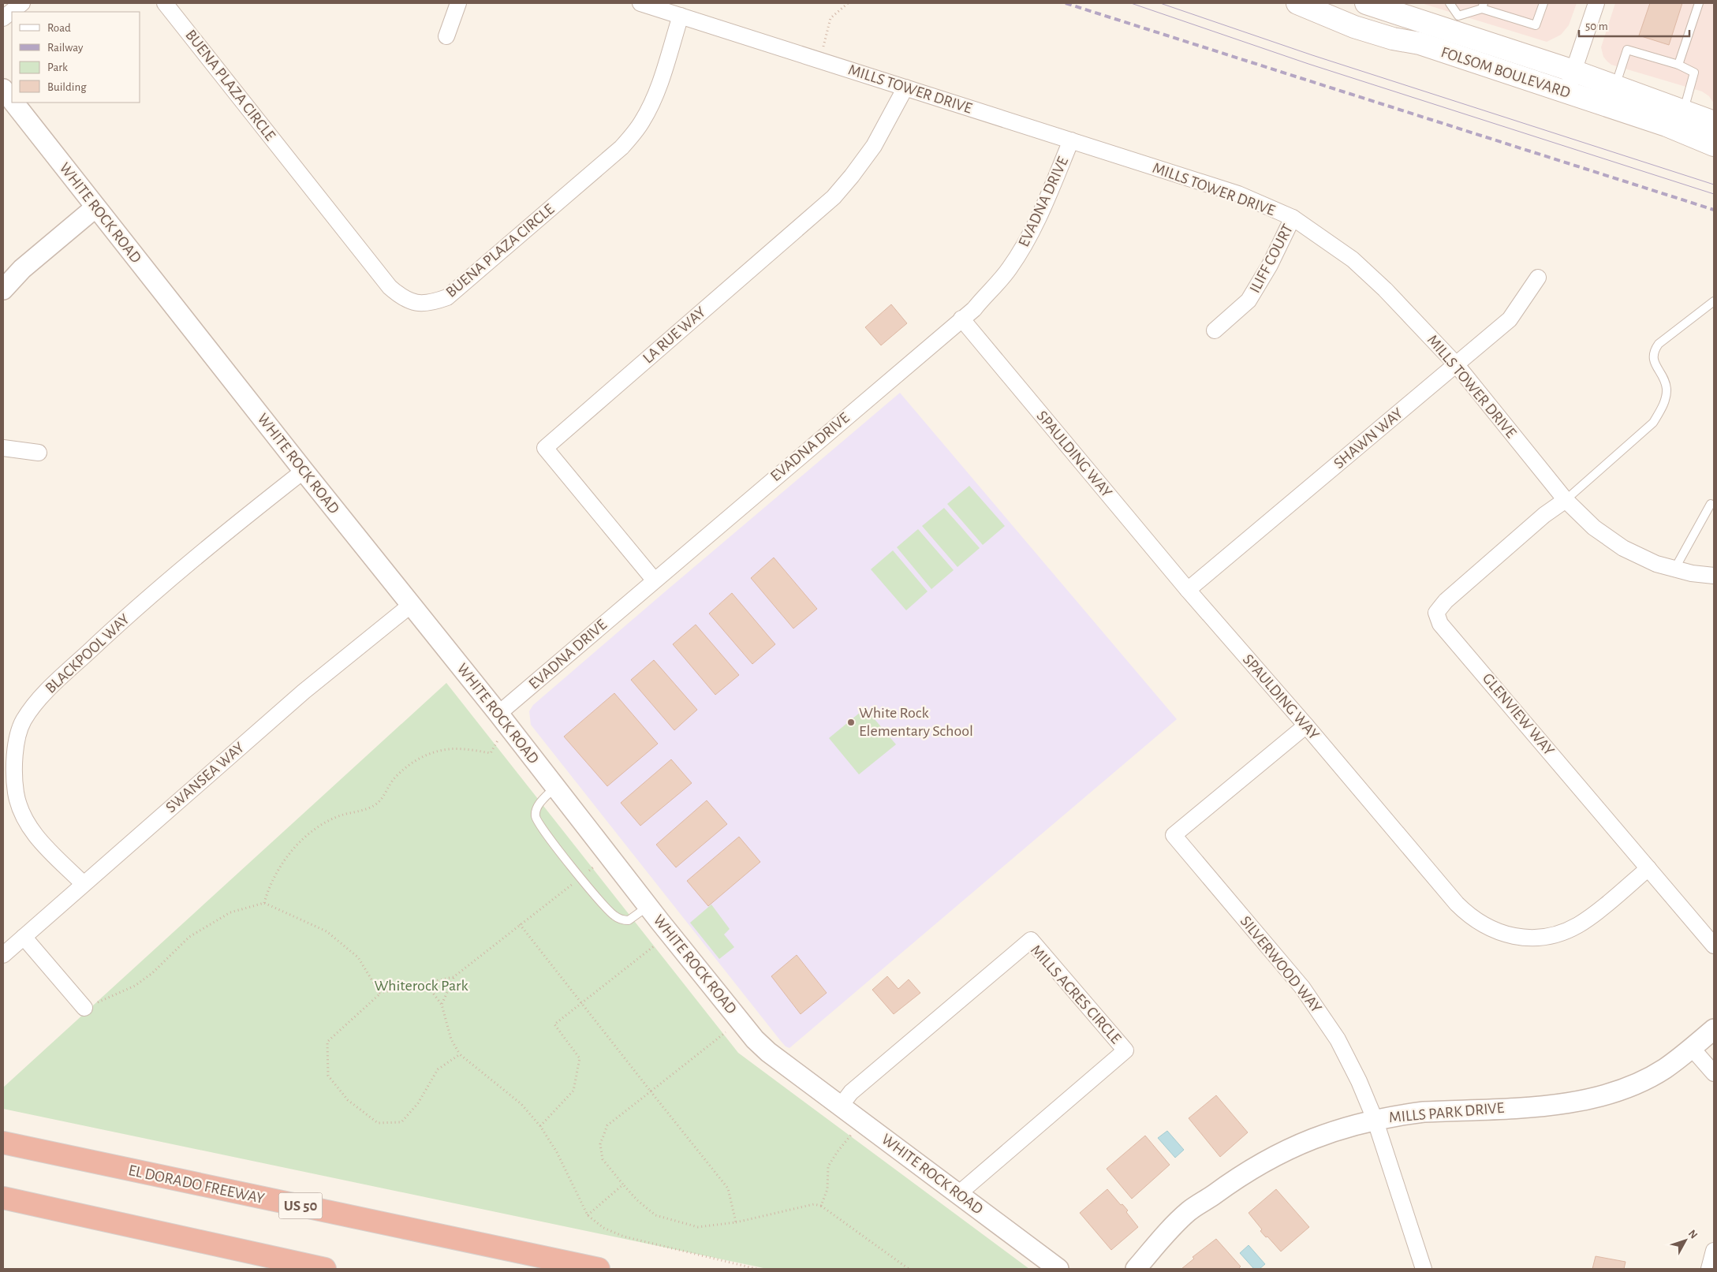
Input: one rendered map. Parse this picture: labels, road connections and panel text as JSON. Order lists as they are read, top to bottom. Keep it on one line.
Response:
{"streets":{"highway":["EL DORADO FREEWAY","US 50"],"main road":["FOLSOM BOULEVARD"],"street":["BUENA PLAZA CIRCLE","MILLS TOWER DRIVE","EVADNA DRIVE","WHITE ROCK ROAD","ILIFF COURT","LA RUE WAY","SHAWN WAY","SPAULDING WAY","BLACKPOOL WAY","GLENVIEW WAY","SWANSEA WAY","SILVERWOOD WAY","MILLS ACRES CIRCLE","MILLS PARK DRIVE"]},"crossings":[["BUENA PLAZA CIRCLE","MILLS TOWER DRIVE"],["MILLS TOWER DRIVE","EVADNA DRIVE"],["MILLS TOWER DRIVE","ILIFF COURT"],["MILLS TOWER DRIVE","LA RUE WAY"],["MILLS TOWER DRIVE","SHAWN WAY"],["MILLS TOWER DRIVE","GLENVIEW WAY"],["EVADNA DRIVE","WHITE ROCK ROAD"],["EVADNA DRIVE","LA RUE WAY"],["EVADNA DRIVE","SPAULDING WAY"],["WHITE ROCK ROAD","BLACKPOOL WAY"],["WHITE ROCK ROAD","SWANSEA WAY"],["WHITE ROCK ROAD","MILLS ACRES CIRCLE"],["SHAWN WAY","SPAULDING WAY"],["SPAULDING WAY","GLENVIEW WAY"],["SPAULDING WAY","SILVERWOOD WAY"],["BLACKPOOL WAY","SWANSEA WAY"],["SILVERWOOD WAY","MILLS PARK DRIVE"]],"parks":["Whiterock Park"],"places":["White Rock Elementary School"],"legend":["Road","Railway","Park","Building"],"scale_bar":"50 m","north":"top right"}
